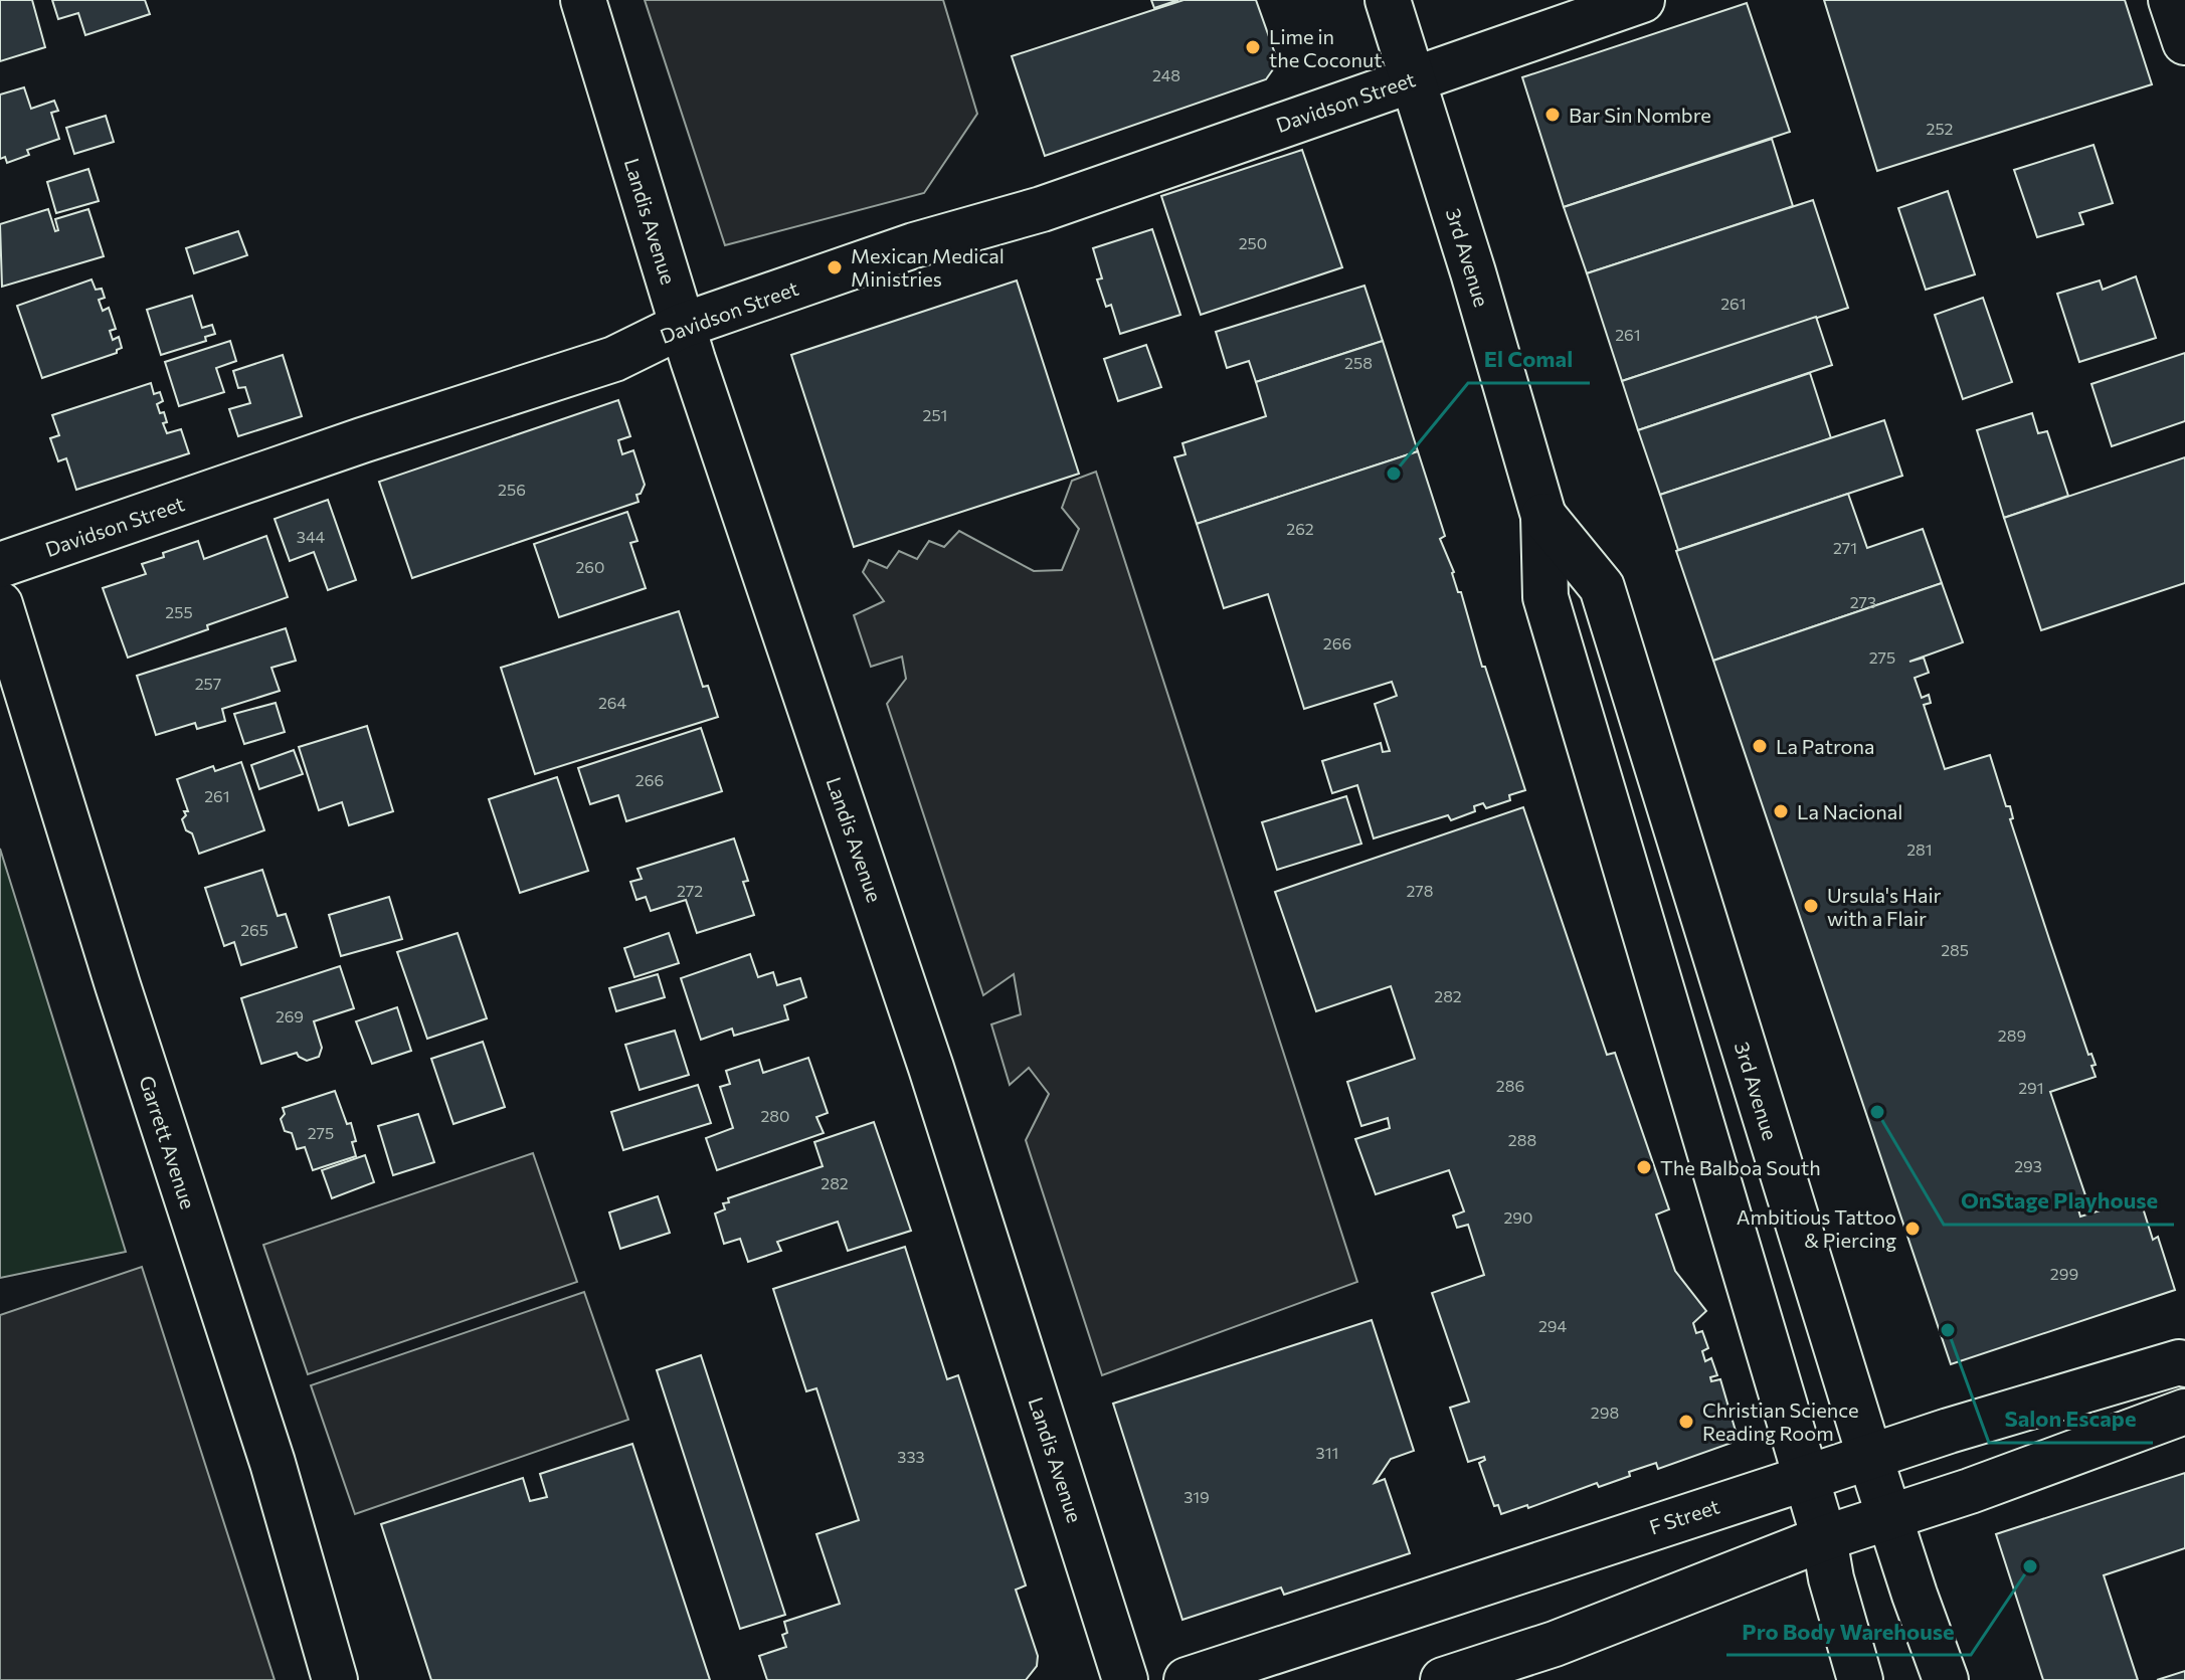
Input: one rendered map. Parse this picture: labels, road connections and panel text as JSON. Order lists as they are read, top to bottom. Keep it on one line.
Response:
{"streets":{"main road":["Davidson Street","Landis Avenue","3rd Avenue","Garrett Avenue","F Street"]},"crossings":[["Davidson Street","Landis Avenue"],["Davidson Street","3rd Avenue"],["3rd Avenue","F Street"]],"places":["Lime in the Coconut","Bar Sin Nombre","Mexican Medical Ministries","El Comal","La Patrona","La Nacional","Ursula's Hair with a Flair","OnStage Playhouse","The Balboa South","Ambitious Tattoo & Piercing","Salon Escape","Christian Science Reading Room","Pro Body Warehouse"],"house_numbers":["248","252","250","261","261","258","251","256","262","344","271","260","273","255","266","275","257","264","266","261","281","272","278","265","285","282","269","289","286","291","280","275","288","293","282","290","299","294","298","311","333","319"]}
